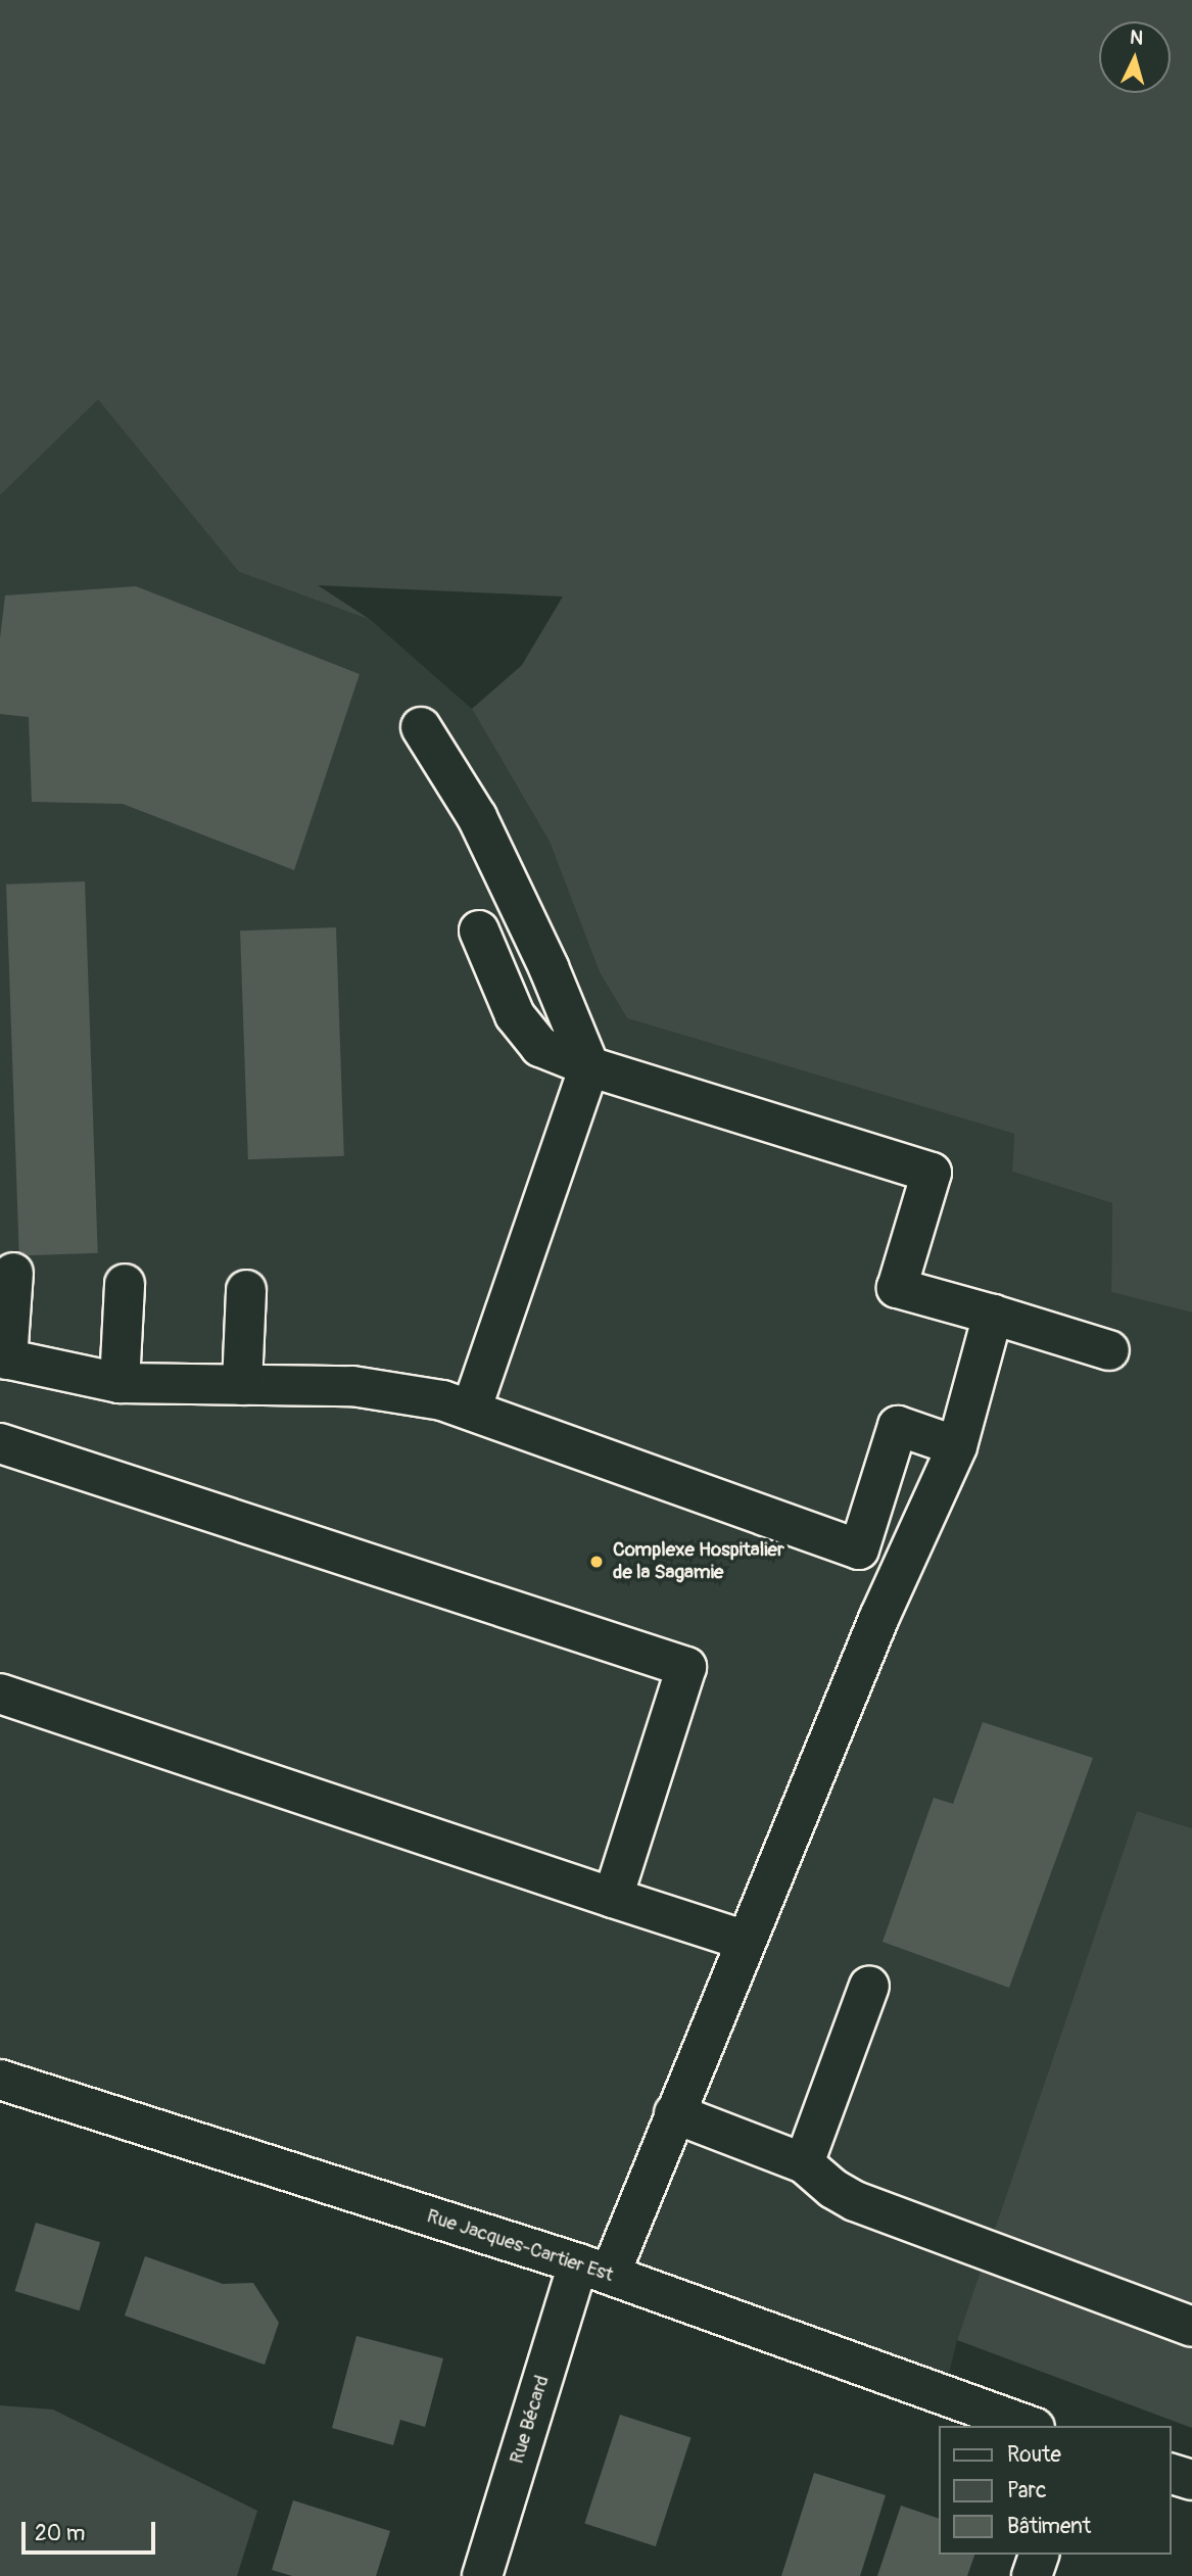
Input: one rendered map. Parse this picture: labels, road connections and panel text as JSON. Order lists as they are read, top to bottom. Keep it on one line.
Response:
{"streets":{"main road":["Rue Jacques-Cartier Est","Rue Bécard"]},"crossings":[["Rue Jacques-Cartier Est","Rue Bécard"]],"places":["Complexe Hospitalier de la Sagamie"],"legend":["Route","Parc","Bâtiment"],"scale_bar":"20 m","north":"top"}
